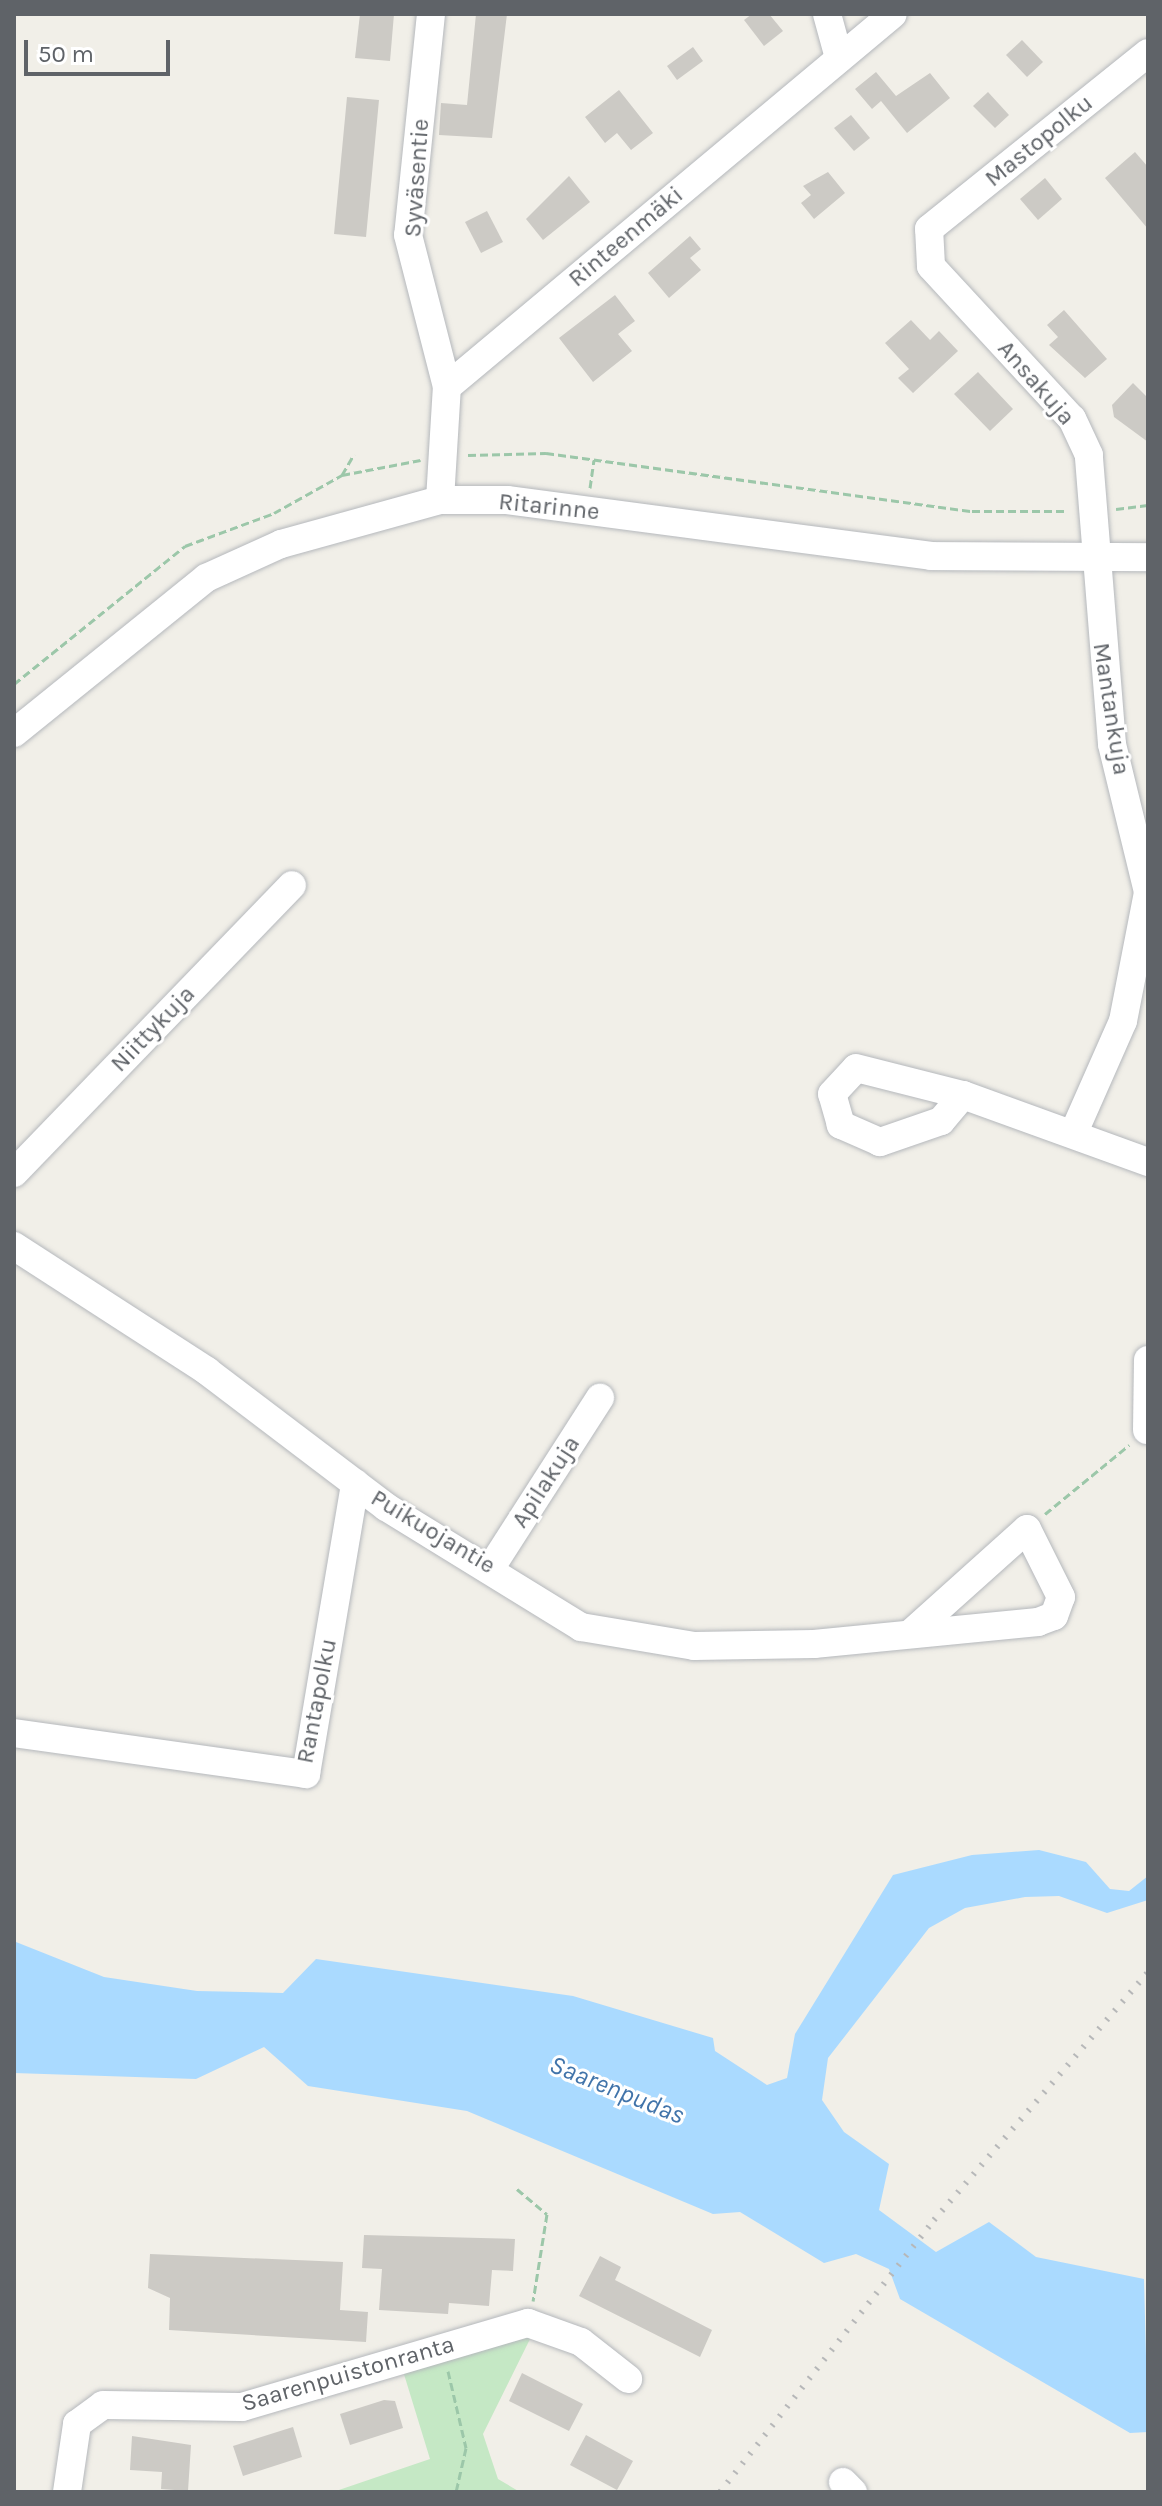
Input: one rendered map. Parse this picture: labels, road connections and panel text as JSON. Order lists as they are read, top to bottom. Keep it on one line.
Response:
{"streets":{"street":["Mastopolku","Syväsentie","Rinteenmäki","Ansakuja","Ritarinne","Mantankuja","Niittykuja","Apilakuja","Puikuojantie","Rantapolku","Saarenpuistonranta"]},"crossings":[["Mastopolku","Ansakuja"],["Syväsentie","Rinteenmäki"],["Ansakuja","Ritarinne"],["Ansakuja","Mantankuja"],["Ritarinne","Mantankuja"],["Apilakuja","Puikuojantie"],["Puikuojantie","Rantapolku"]],"water":["Saarenpudas"],"scale_bar":"50 m"}
